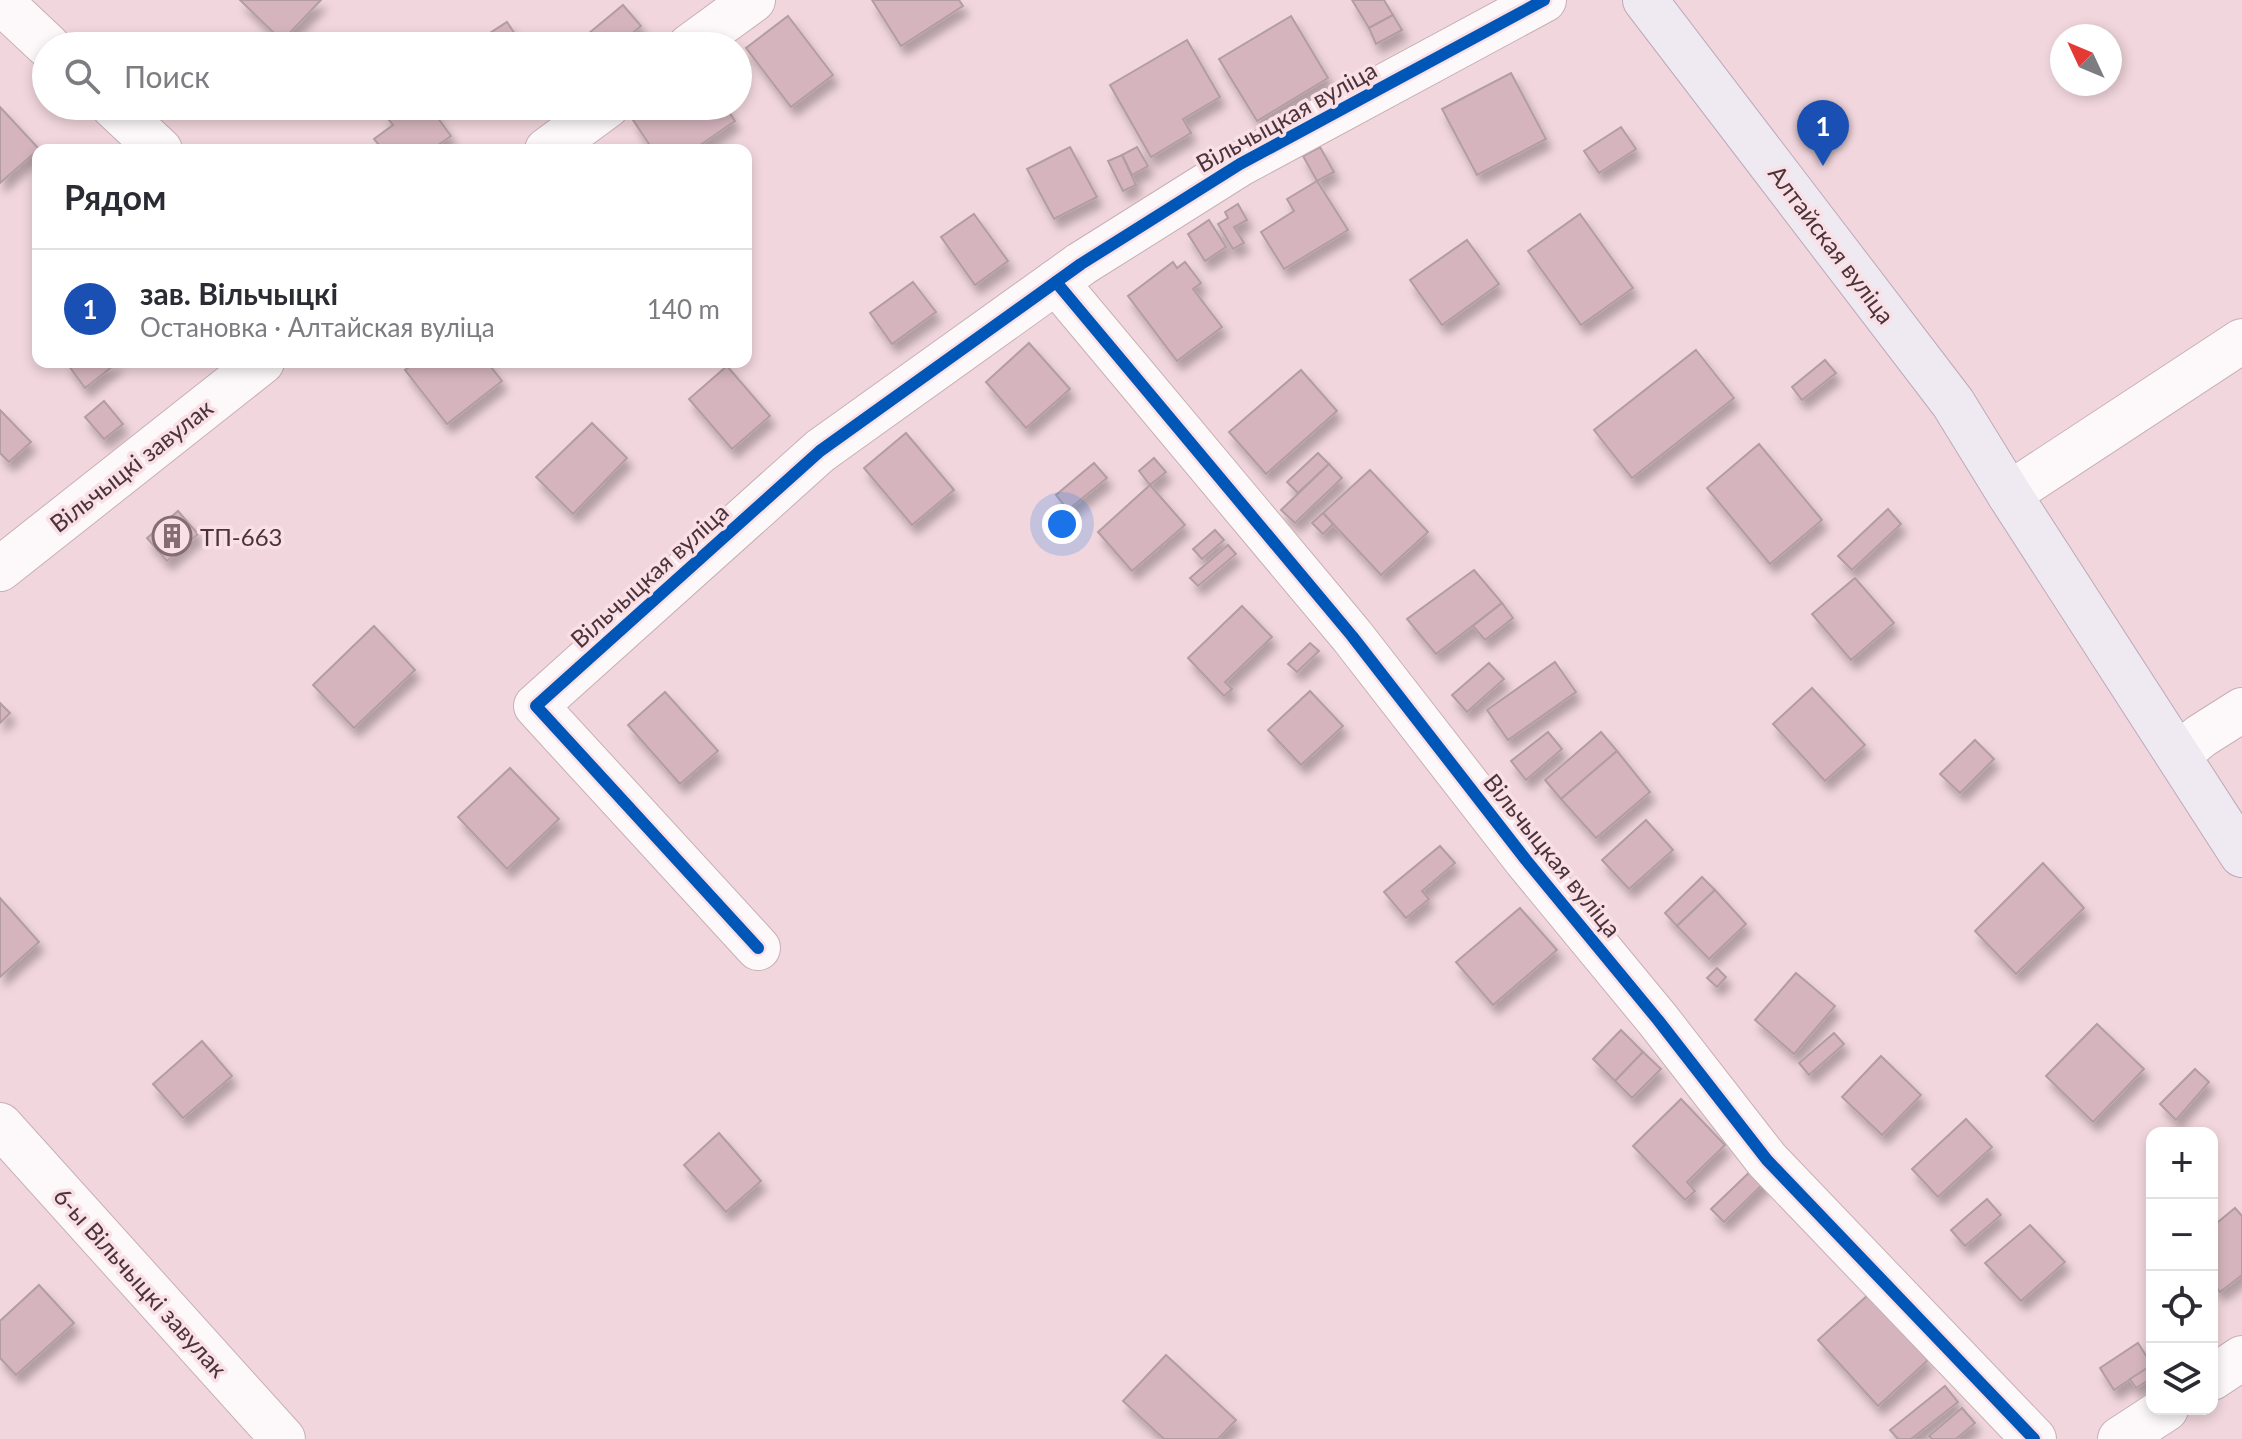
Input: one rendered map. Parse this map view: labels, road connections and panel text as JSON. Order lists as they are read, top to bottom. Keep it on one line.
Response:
{"streets":{"main road":["Алтайская вуліца"],"street":["Вільчыцкая вуліца","Вільчыцкі завулак","6-ы Вільчыцкі завулак"]},"places":{"building":["ТП-663"]},"north":"top left","page":{"search":"Поиск","pins":"1","heading":"Рядом","list":[{"mark":"1","name":"зав. Вільчыцкі","note":"Остановка · Алтайская вуліца","value":"140 m"}],"map_buttons":["+","−"]}}
